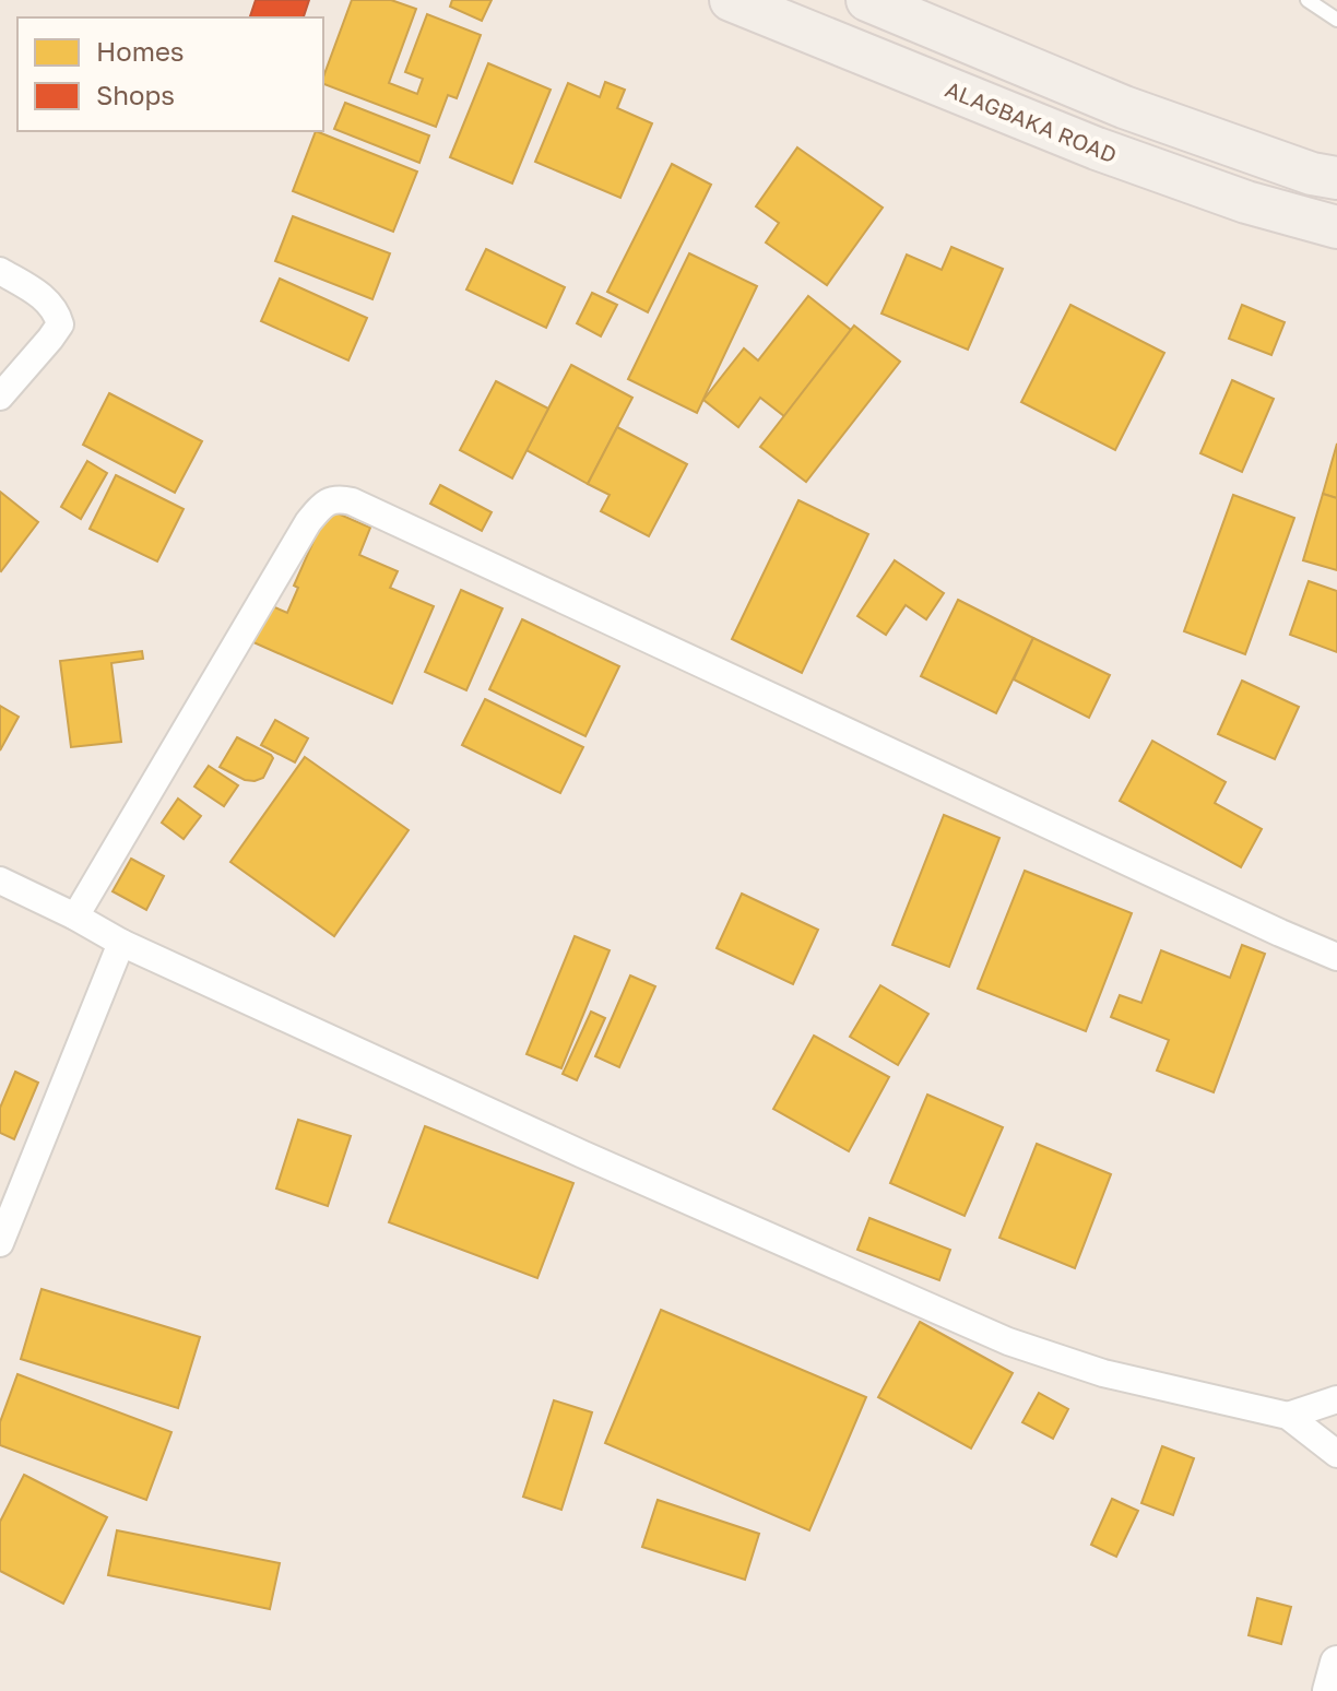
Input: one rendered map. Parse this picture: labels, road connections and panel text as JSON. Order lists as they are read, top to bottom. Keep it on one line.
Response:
{"streets":{"main road":["ALAGBAKA ROAD"]},"legend":["Homes","Shops"]}
